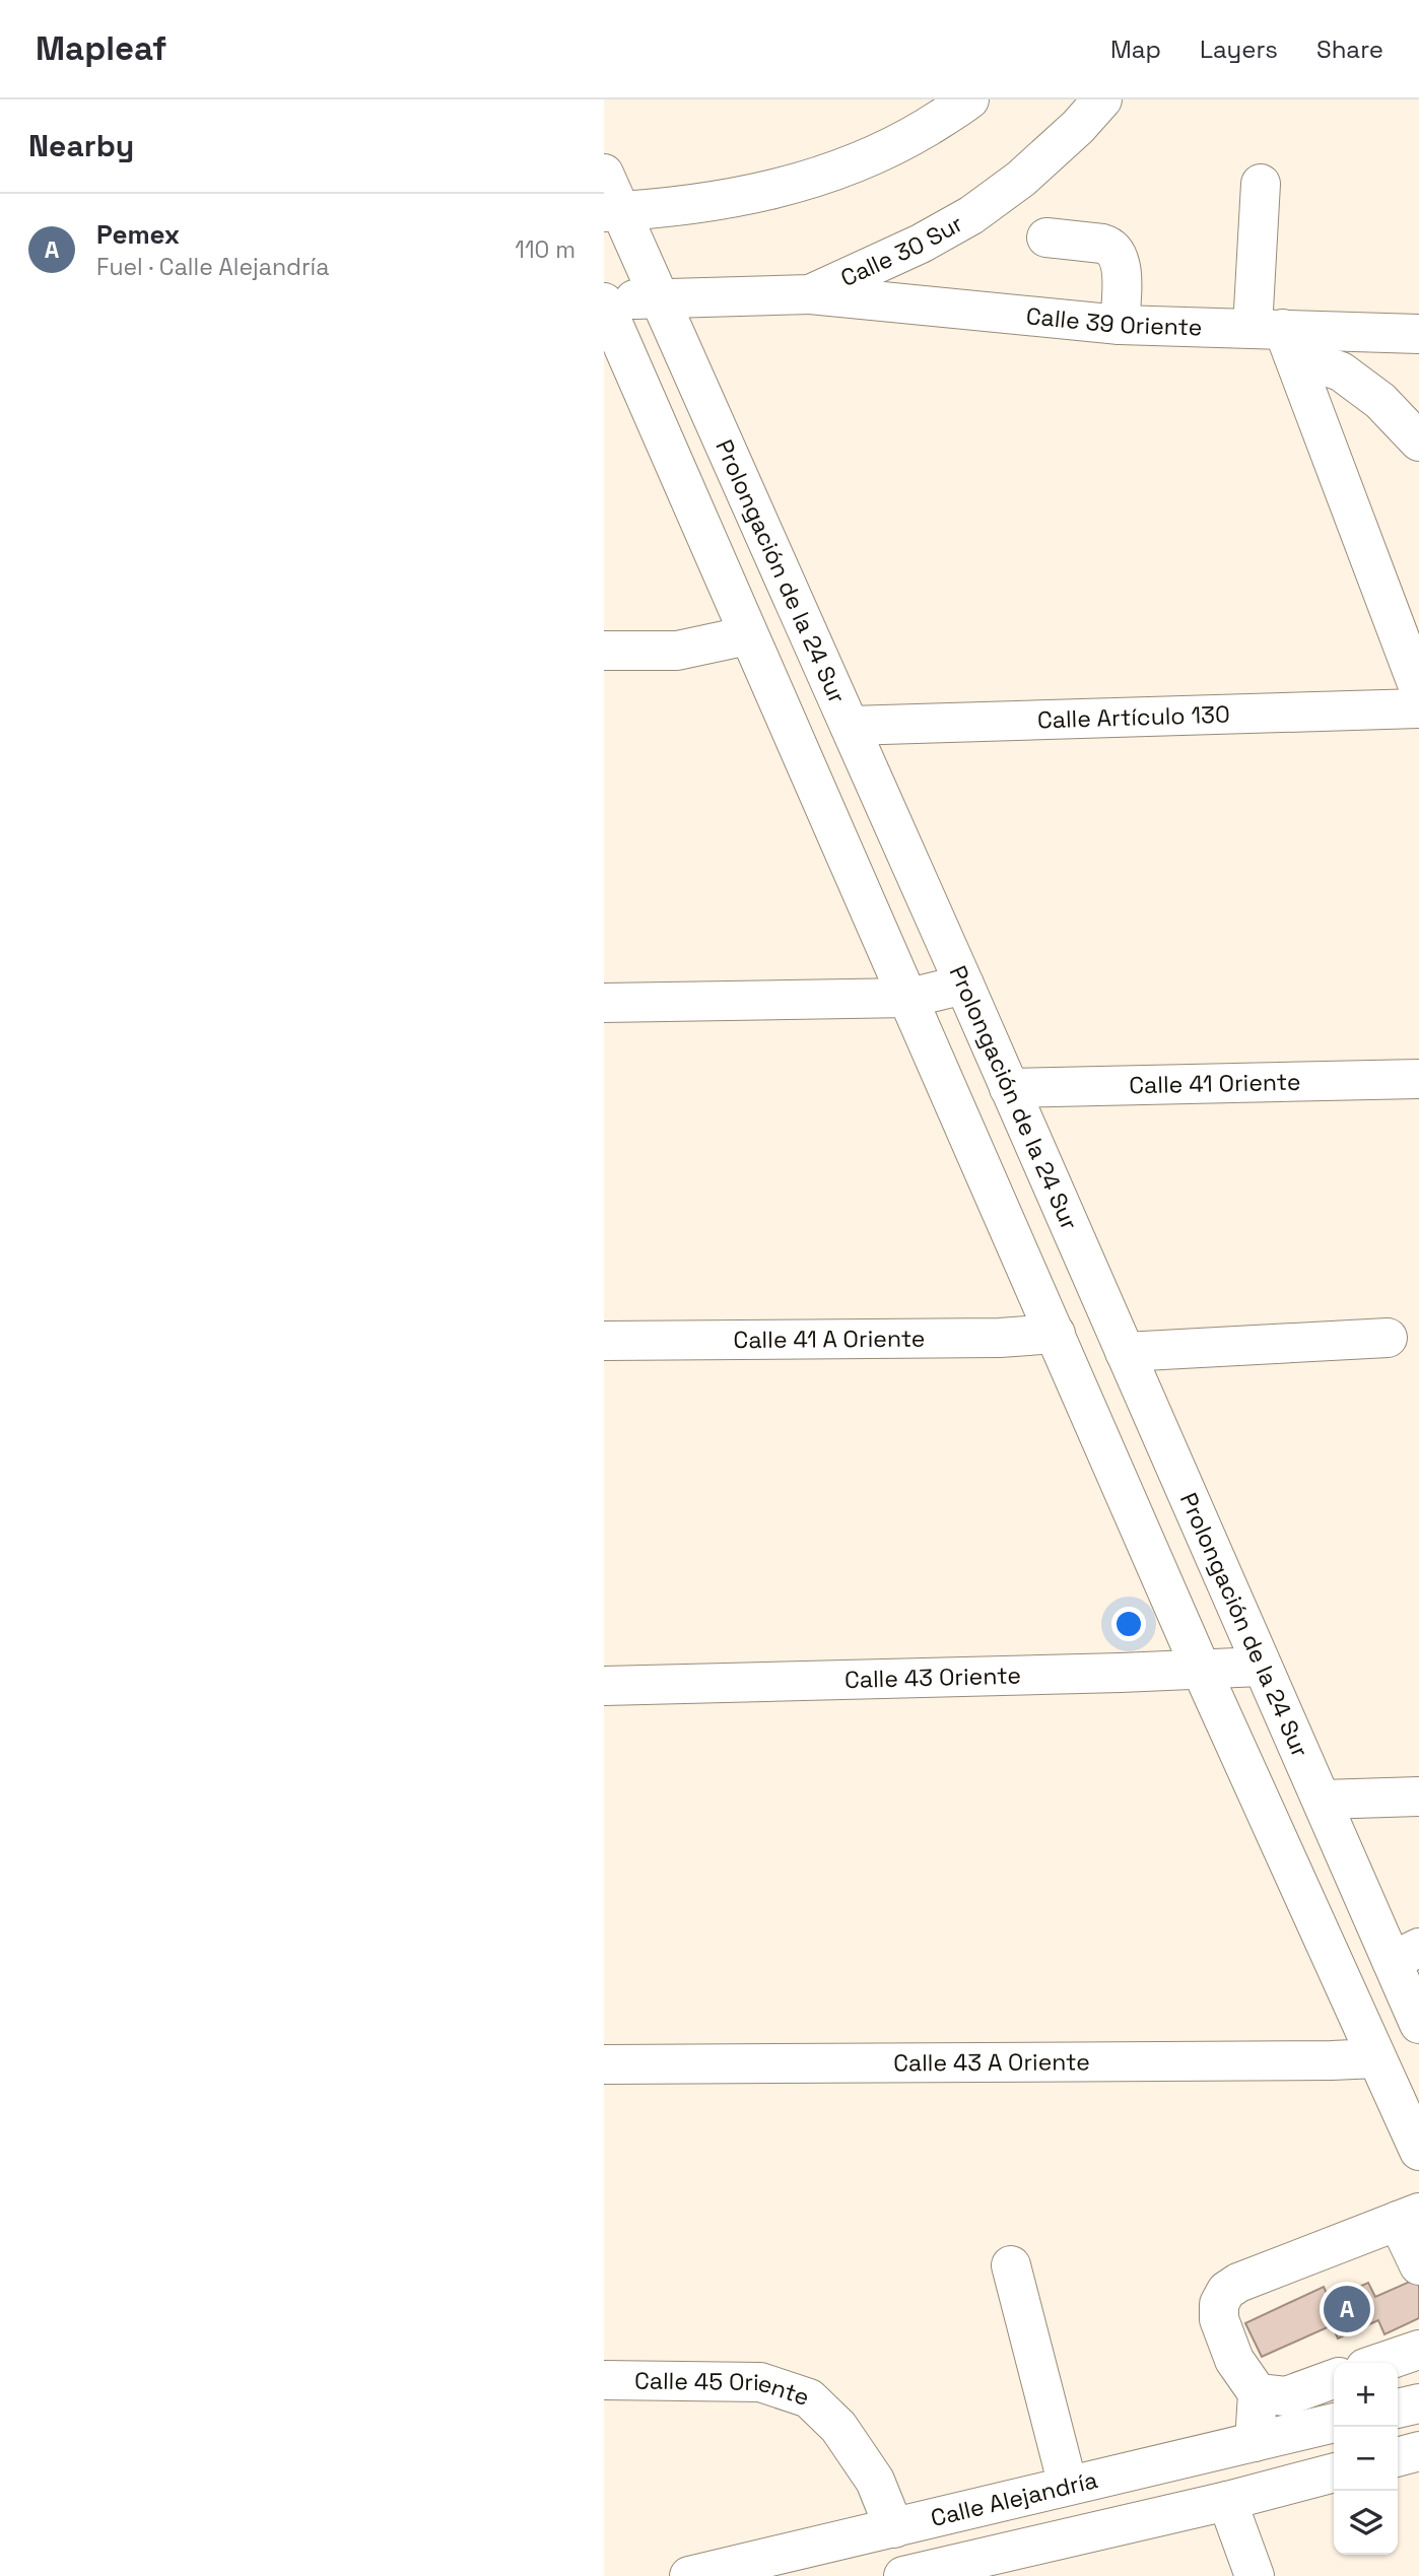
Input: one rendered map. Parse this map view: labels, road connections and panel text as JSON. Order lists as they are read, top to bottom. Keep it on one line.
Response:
{"streets":{"street":["Calle 30 Sur","Calle 39 Oriente","Prolongación de la 24 Sur","Calle Artículo 130","Calle 41 Oriente","Calle 41 A Oriente","Calle 43 Oriente","Calle 43 A Oriente","Calle 45 Oriente","Calle Alejandría"]},"crossings":[["Calle 30 Sur","Calle 39 Oriente"],["Calle 30 Sur","Prolongación de la 24 Sur"],["Prolongación de la 24 Sur","Calle Artículo 130"],["Prolongación de la 24 Sur","Calle 41 Oriente"],["Prolongación de la 24 Sur","Calle 43 Oriente"],["Calle 45 Oriente","Calle Alejandría"]],"page":{"header":"Mapleaf","nav":["Map","Layers","Share"],"heading":"Nearby","list":[{"mark":"A","name":"Pemex","note":"Fuel · Calle Alejandría","value":"110 m"}],"pins":"A","map_buttons":["+","−"]}}
